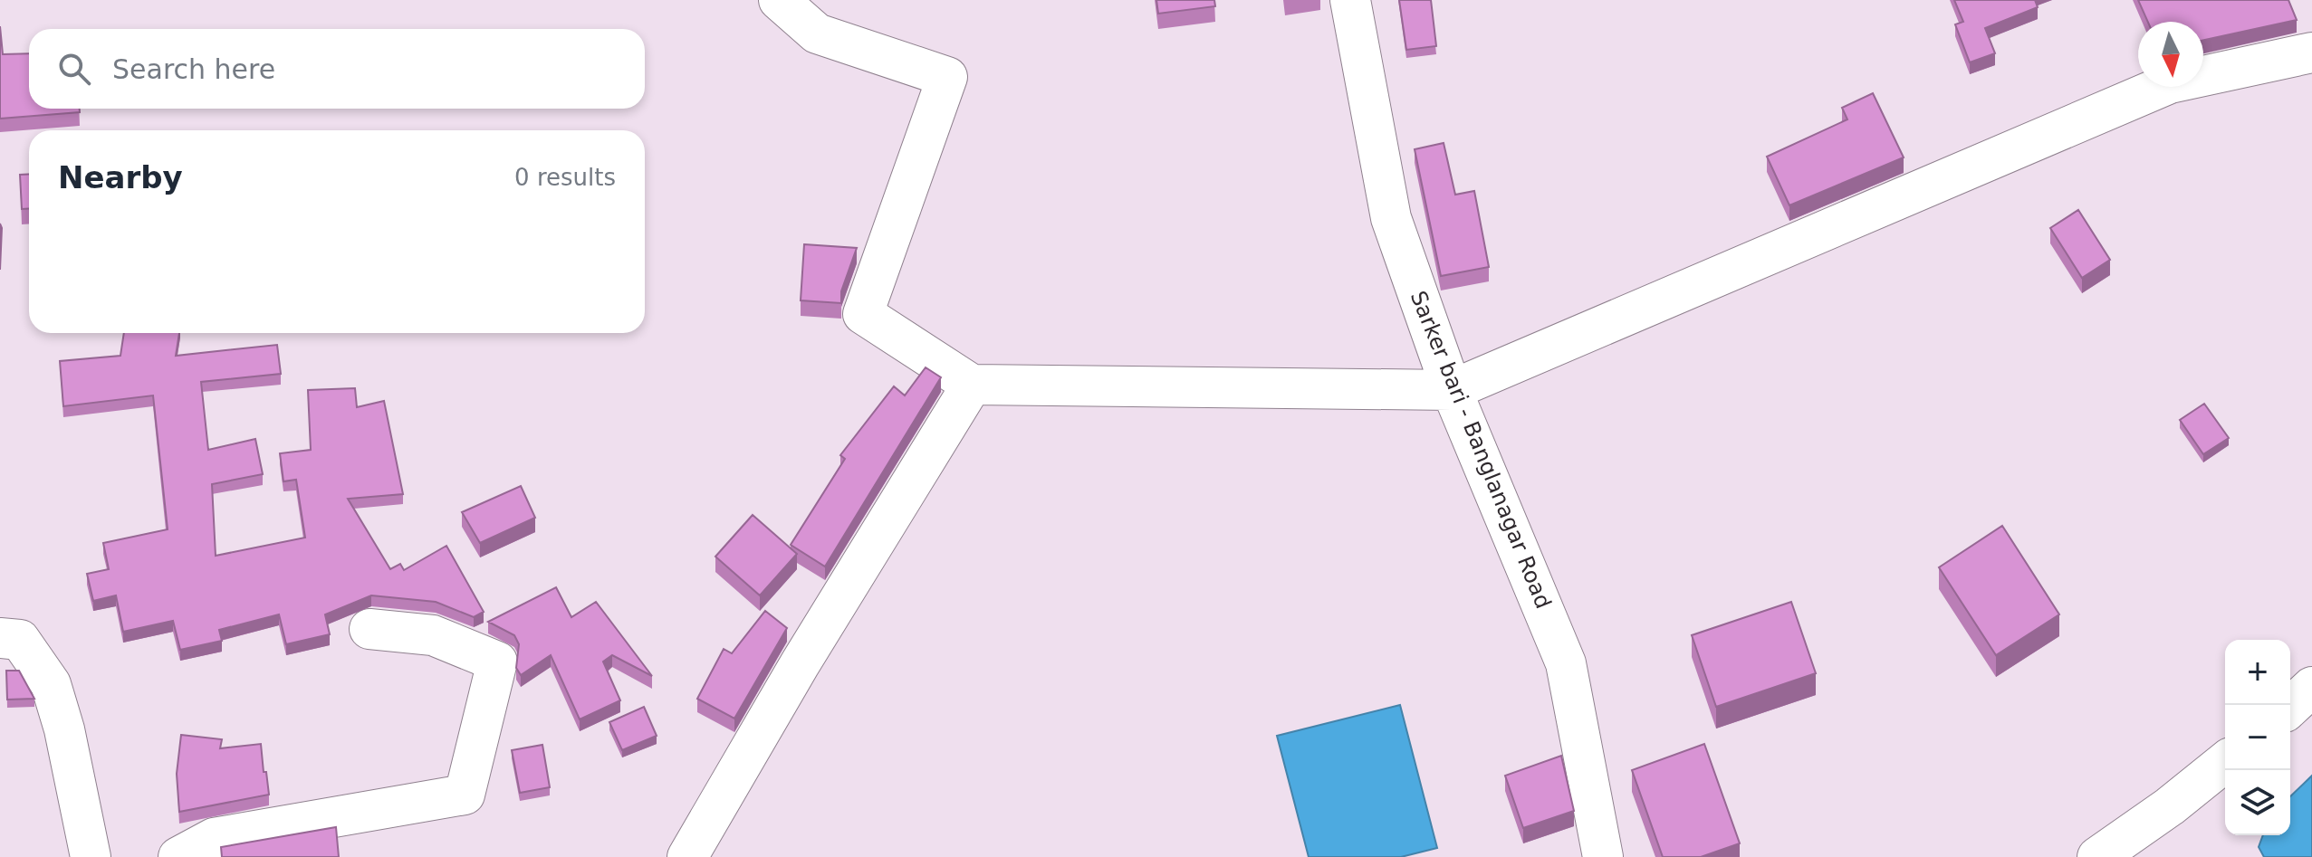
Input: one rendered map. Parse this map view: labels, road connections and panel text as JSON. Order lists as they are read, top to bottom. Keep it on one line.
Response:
{"streets":{"street":["Sarker bari - Banglanagar Road"]},"north":"bottom","page":{"search":"Search here","heading":["Nearby","0 results"],"map_buttons":["+","−"]}}
